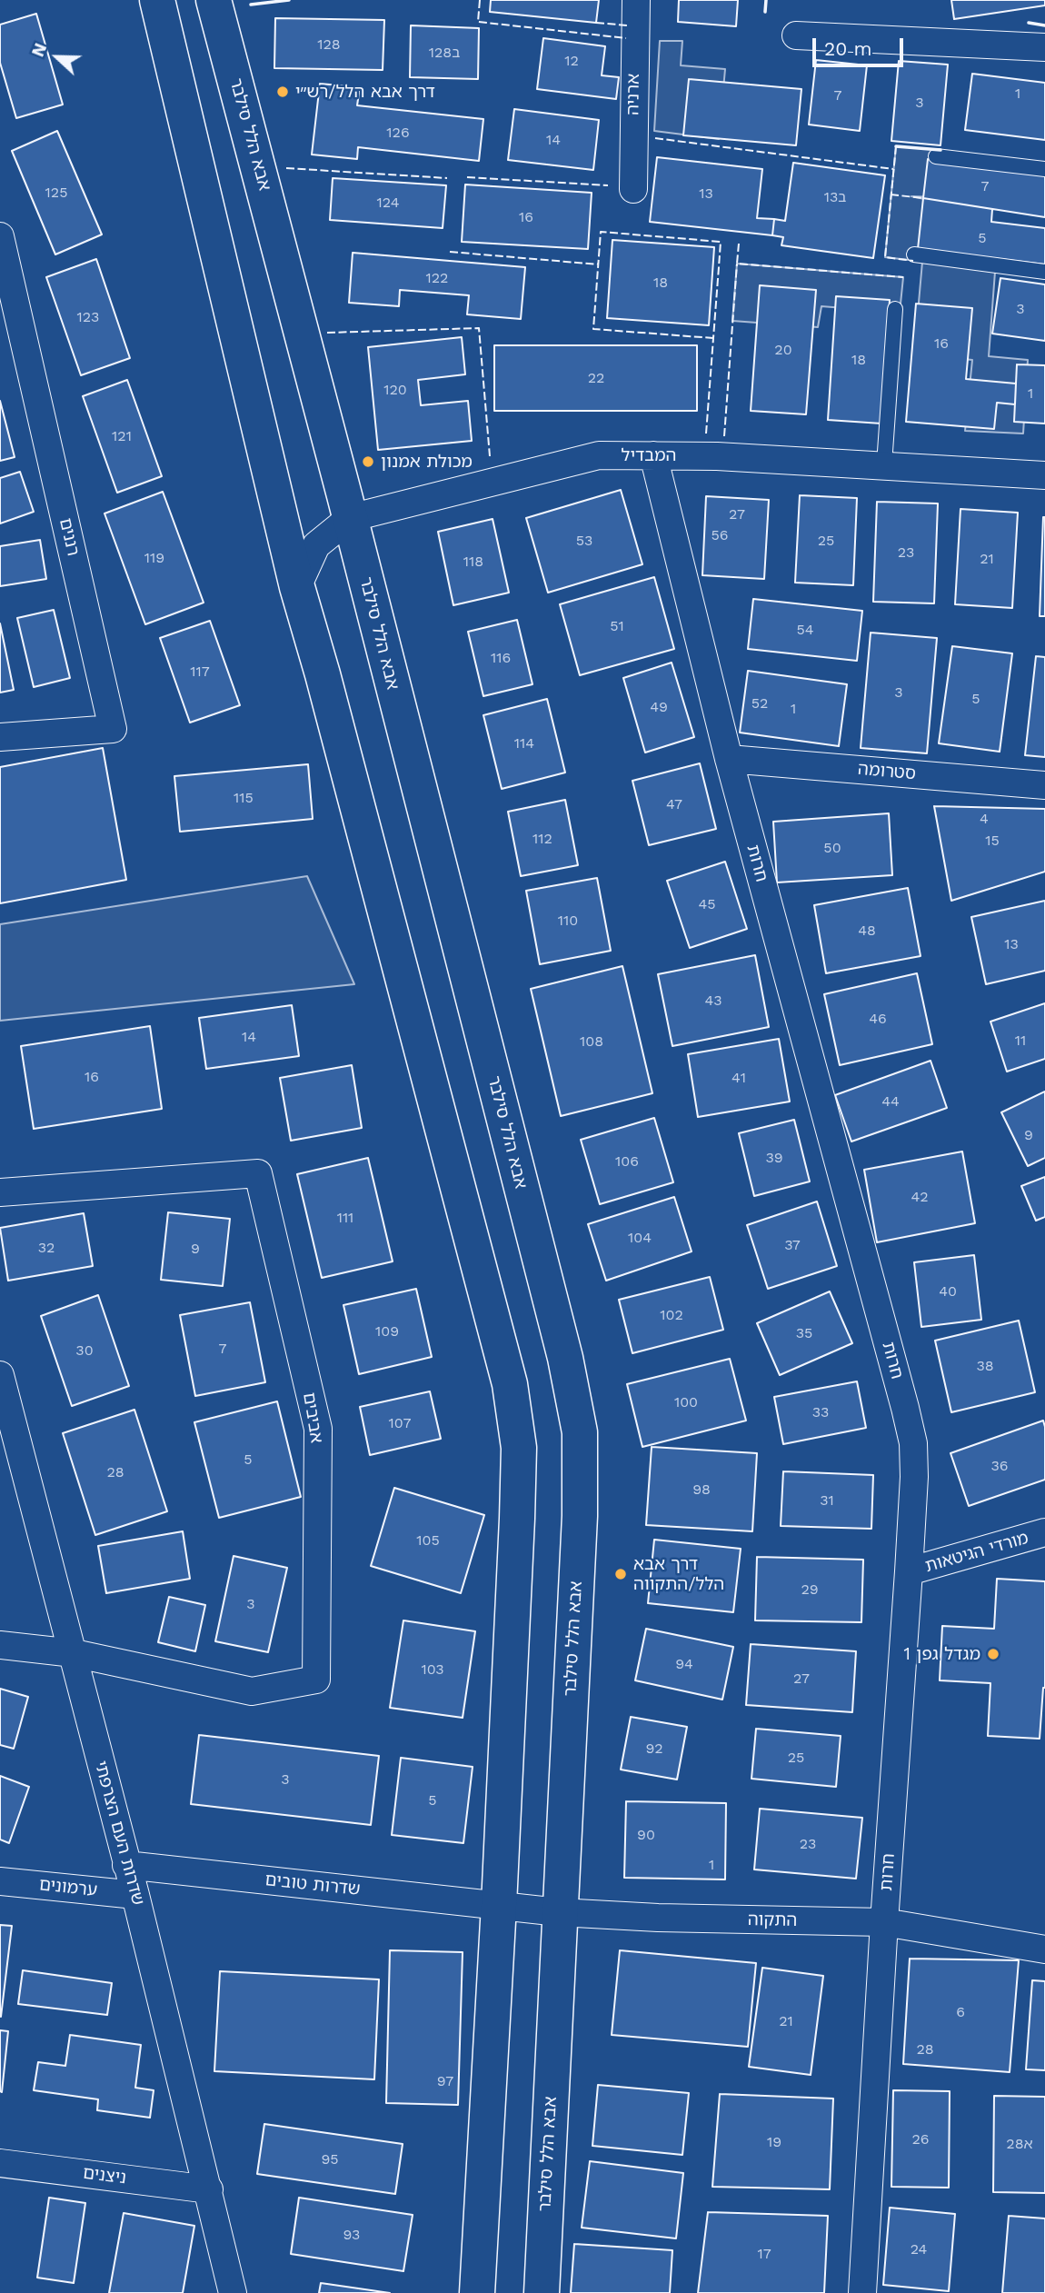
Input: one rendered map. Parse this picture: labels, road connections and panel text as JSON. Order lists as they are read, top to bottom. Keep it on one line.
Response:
{"streets":{"main road":["אבא הלל סילבר"],"street":["ארניה","המבדיל","רננים","סטרומה","חרות","אביבים","מורדי הגיטאות","שדרות העם הצרפתי","שדרות טובים","ערמונים","התקוה","ניצנים"]},"crossings":[["אבא הלל סילבר","המבדיל"],["אבא הלל סילבר","התקוה"],["המבדיל","חרות"],["סטרומה","חרות"],["חרות","מורדי הגיטאות"],["חרות","התקוה"],["אביבים","שדרות העם הצרפתי"],["שדרות העם הצרפתי","שדרות טובים"],["שדרות העם הצרפתי","ערמונים"],["שדרות העם הצרפתי","ניצנים"],["שדרות טובים","התקוה"]],"places":["דרך אבא הלל/רש״י","מכולת אמנון","דרך אבא הלל/התקווה","מגדל גפן 1"],"house_numbers":["128","128ב","12","1","7","3","126","14","7","125","13","13ב","124","16","5","122","18","3","123","16","20","18","22","120","1","121","27","56","53","25","23","119","21","118","51","54","116","117","3","5","52","49","1","114","115","47","4","112","15","50","45","110","48","13","43","46","14","11","108","16","41","44","9","39","106","42","111","104","37","32","9","40","102","109","35","7","30","38","100","33","107","5","36","28","98","31","105","29","3","94","103","27","92","25","3","5","90","23","1","6","21","28","97","26","19","28א","95","93","24","17"],"scale_bar":"20 m","north":"left"}
